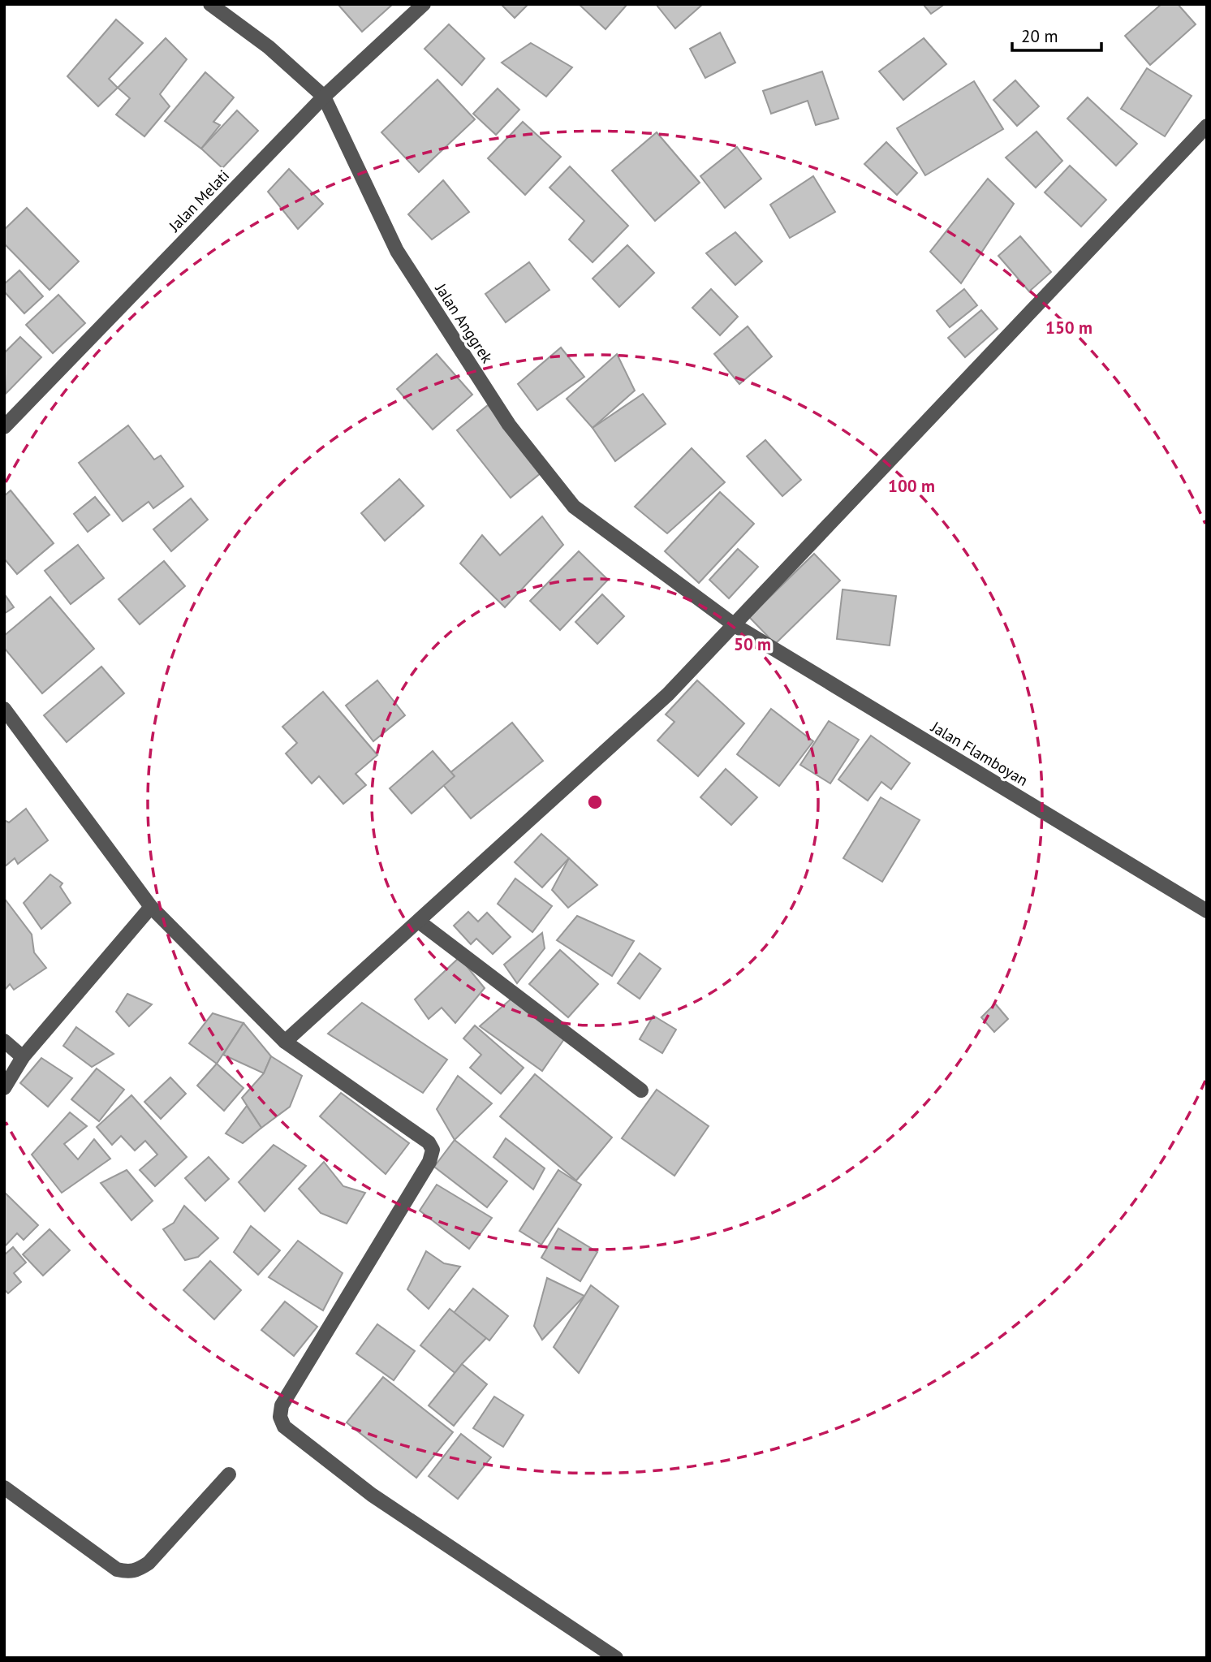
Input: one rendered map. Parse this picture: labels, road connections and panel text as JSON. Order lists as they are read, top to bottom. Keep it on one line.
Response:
{"streets":{"street":["Jalan Melati","Jalan Anggrek","Jalan Flamboyan"]},"crossings":[["Jalan Melati","Jalan Anggrek"],["Jalan Anggrek","Jalan Flamboyan"]],"scale_bar":"20 m","rings":["150 m","100 m","50 m"]}
